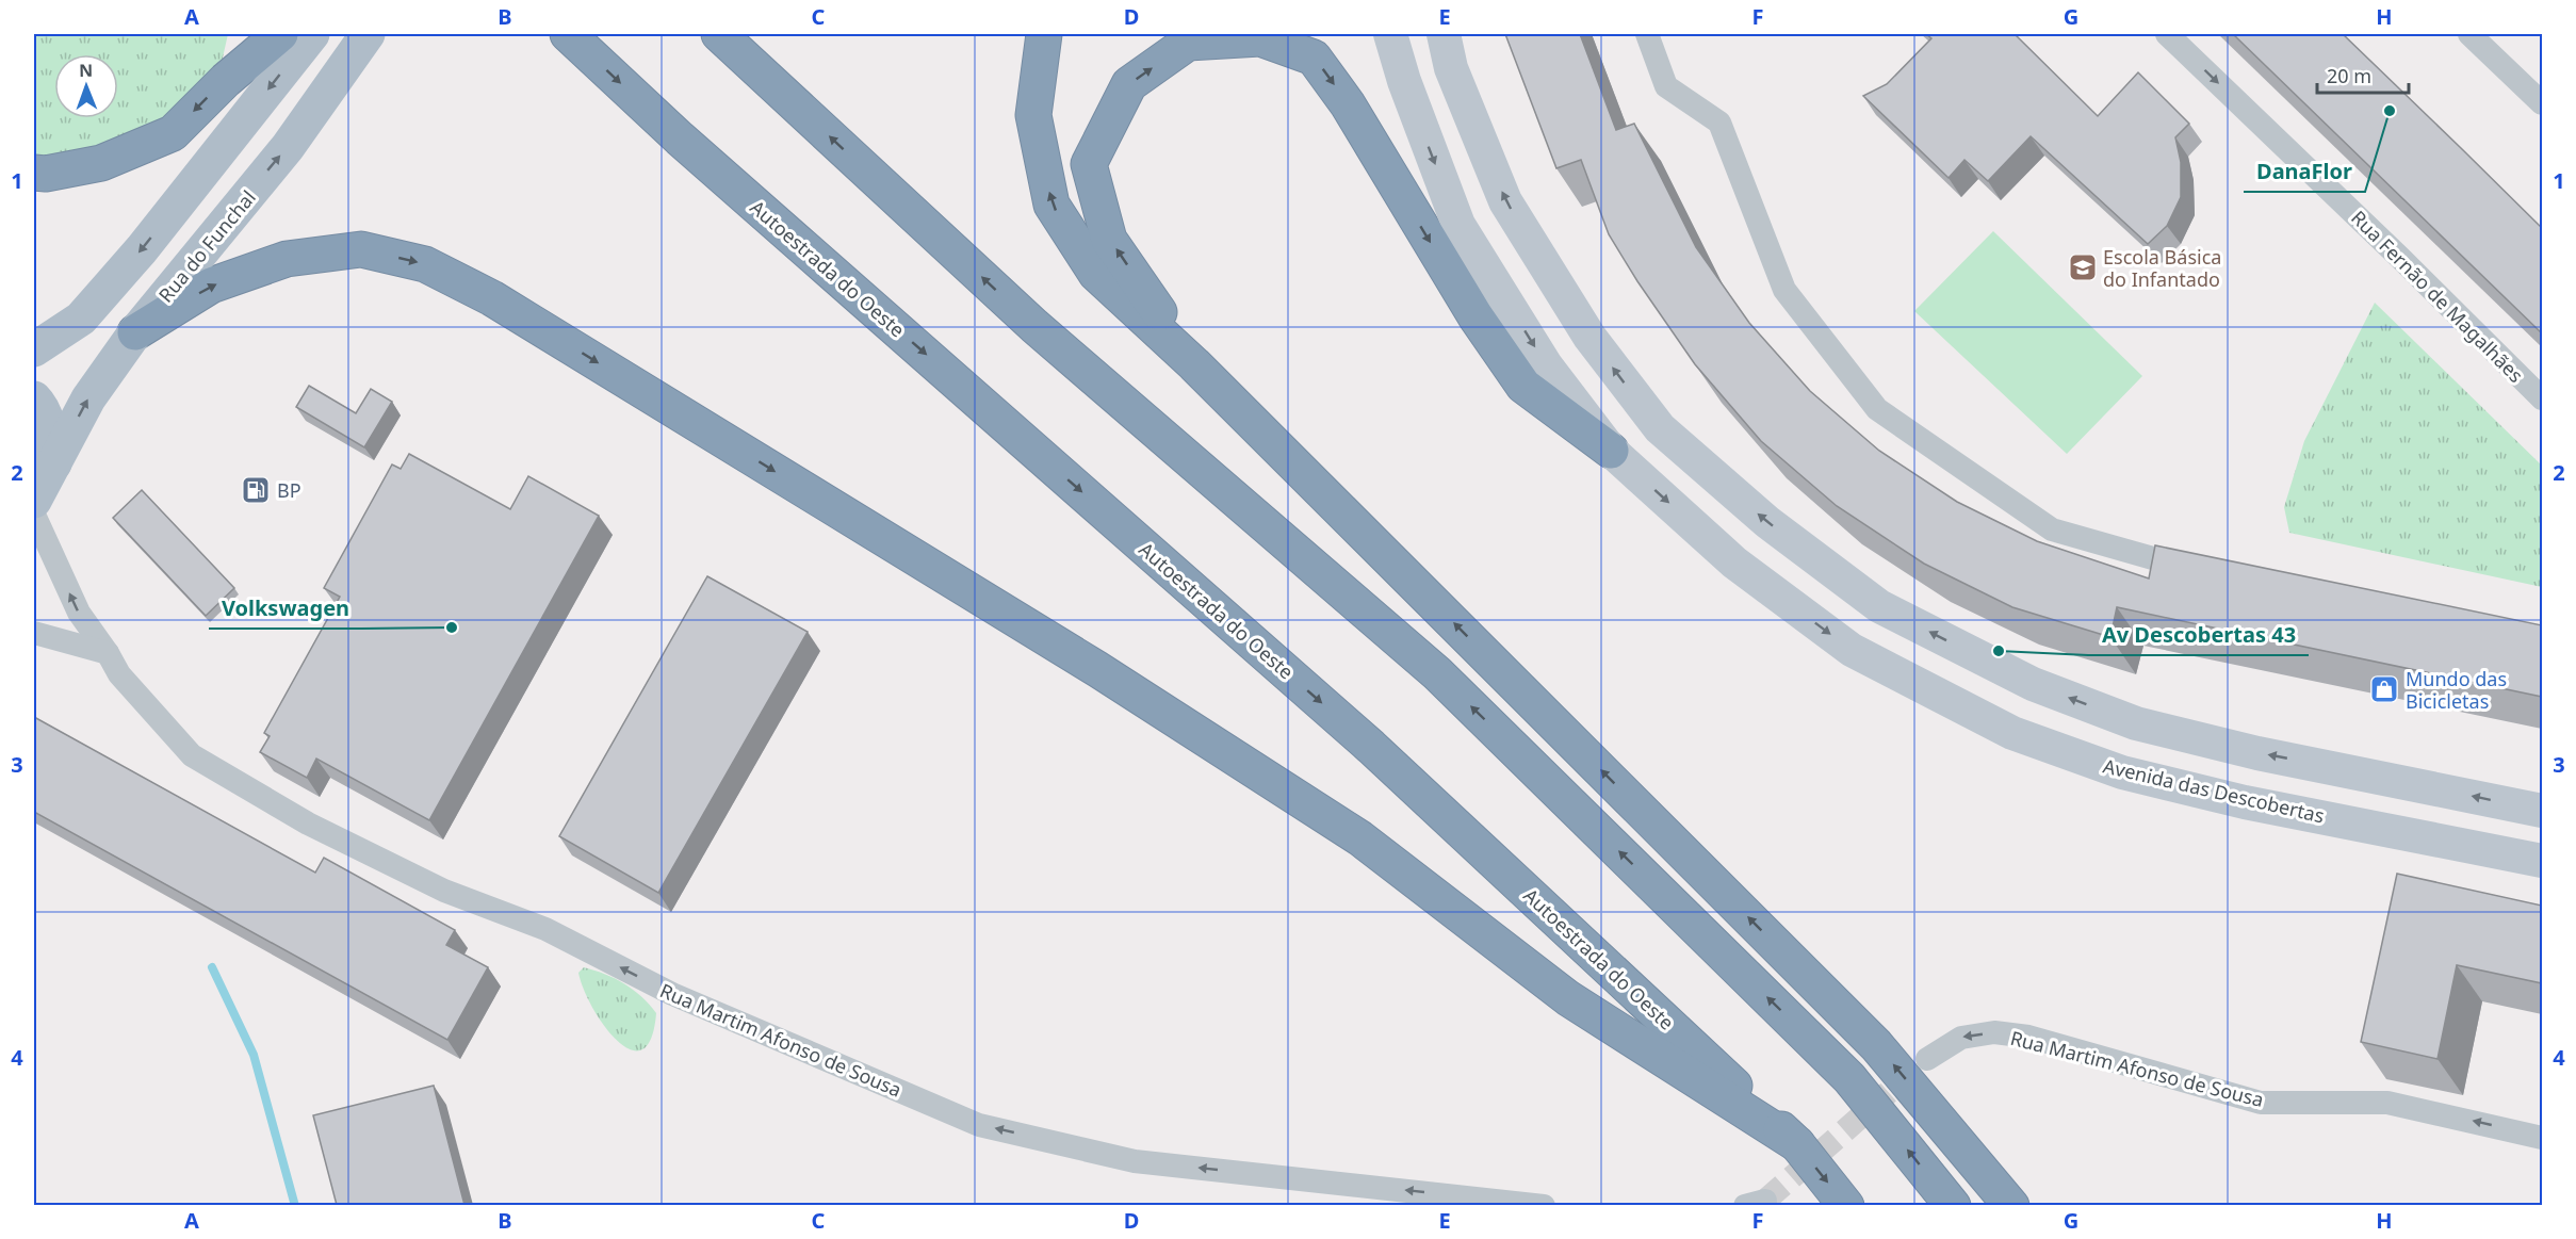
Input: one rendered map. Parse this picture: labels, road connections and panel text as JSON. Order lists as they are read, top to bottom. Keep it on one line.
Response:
{"streets":{"highway":["Autoestrada do Oeste"],"main road":["Rua do Funchal","Avenida das Descobertas"],"street":["Rua Fernão de Magalhães","Rua Martim Afonso de Sousa"]},"one_way":["Rua Fernão de Magalhães","Rua Martim Afonso de Sousa"],"places":{"other":["DanaFlor","Volkswagen","Av Descobertas 43"],"school or university":["Escola Básica do Infantado"],"fuel station":["BP"],"shop":["Mundo das Bicicletas"]},"scale_bar":"20 m","north":"top","grid":{"columns":["A","B","C","D","E","F","G","H"],"rows":["1","2","3","4"]}}
